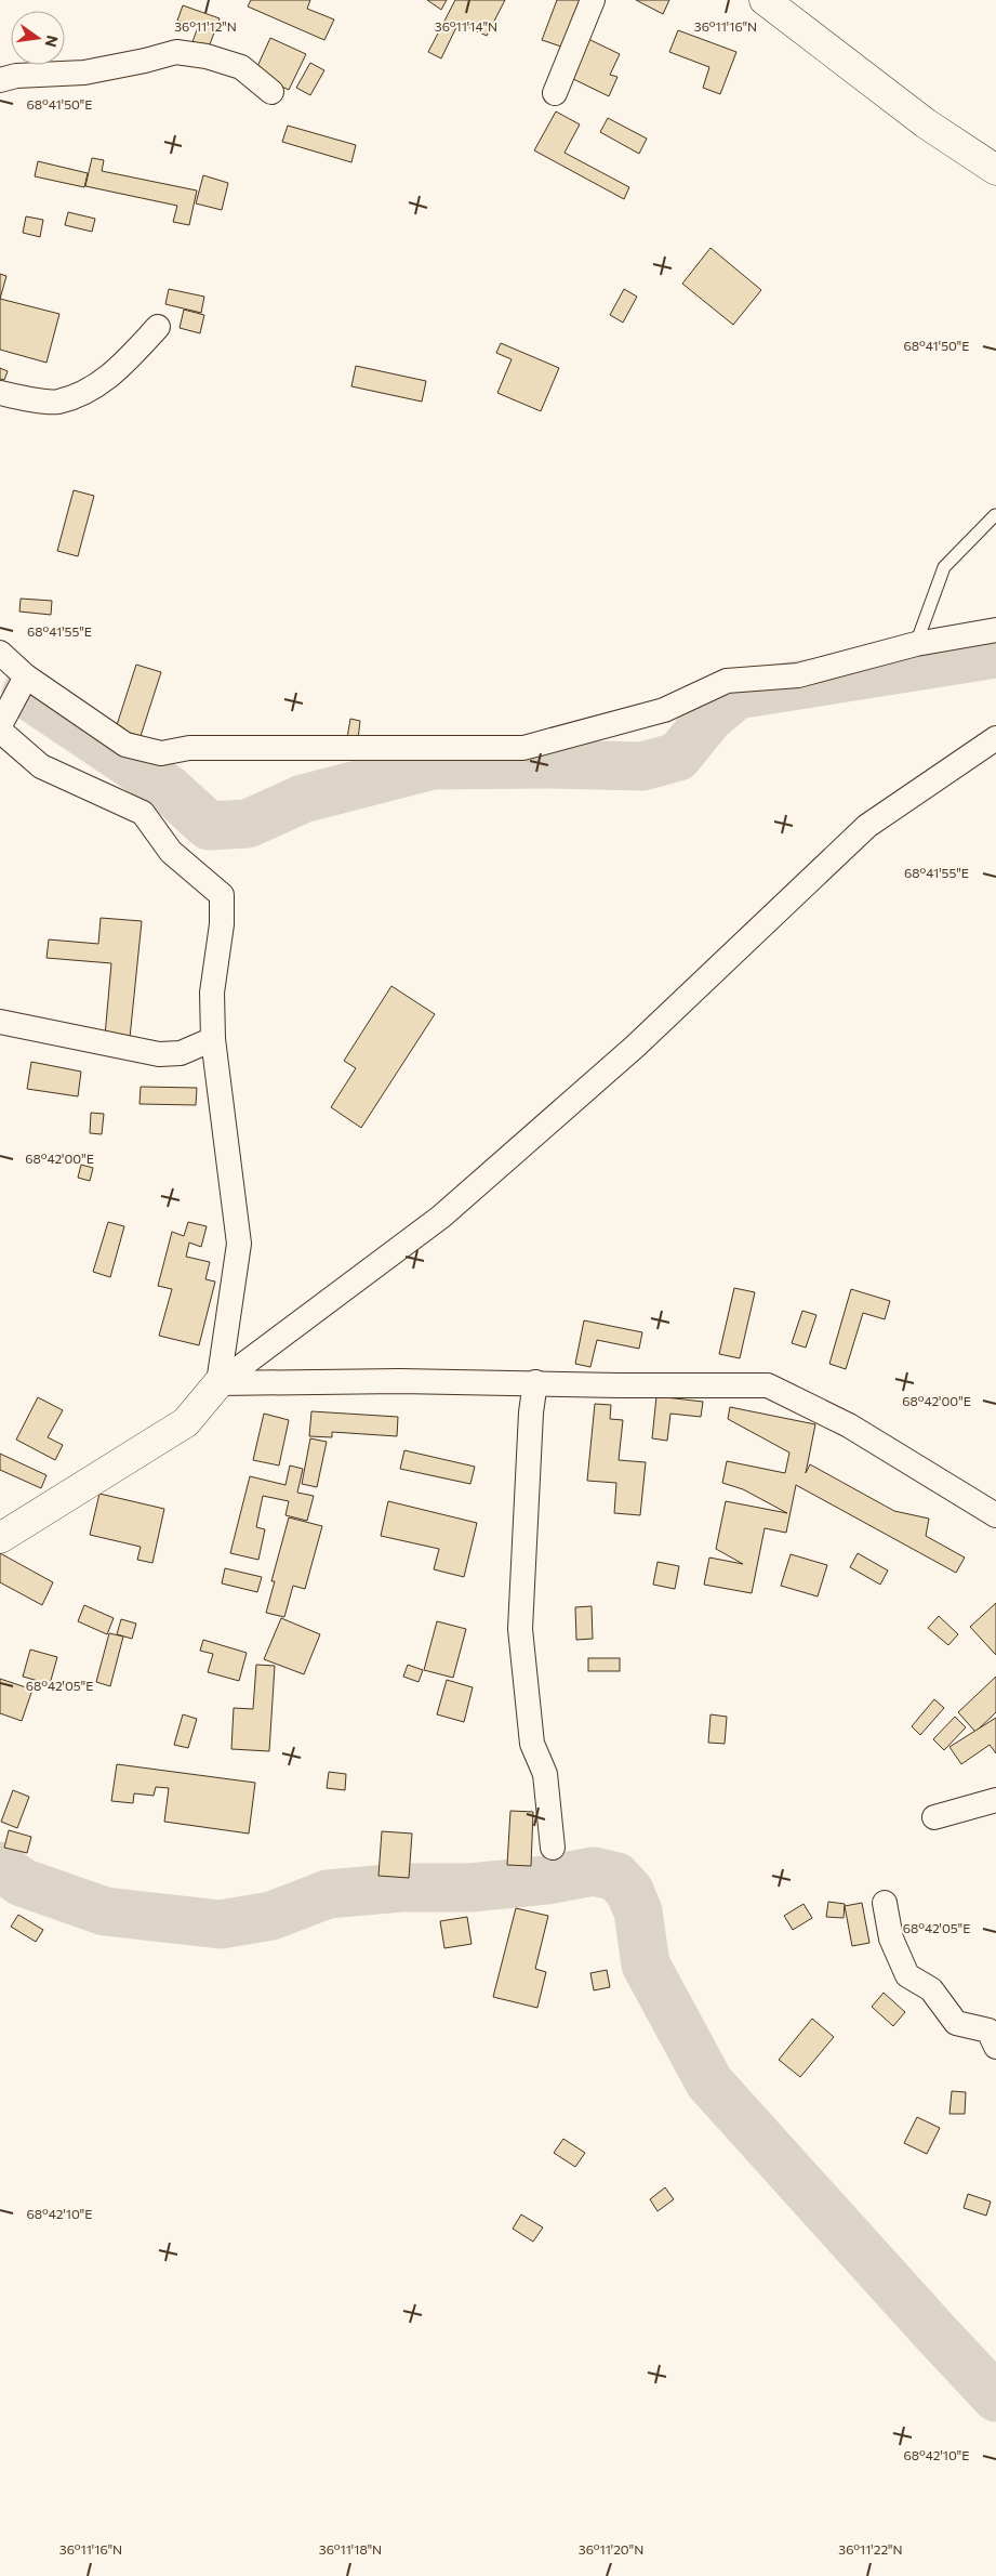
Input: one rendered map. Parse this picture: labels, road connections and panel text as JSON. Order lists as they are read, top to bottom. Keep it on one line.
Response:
{"north":"right","coordinates":["36°11'12\"N","36°11'14\"N","36°11'16\"N","68°41'50\"E","68°41'55\"E","68°42'00\"E","68°42'05\"E","68°42'10\"E","36°11'18\"N","36°11'20\"N","36°11'22\"N"]}
